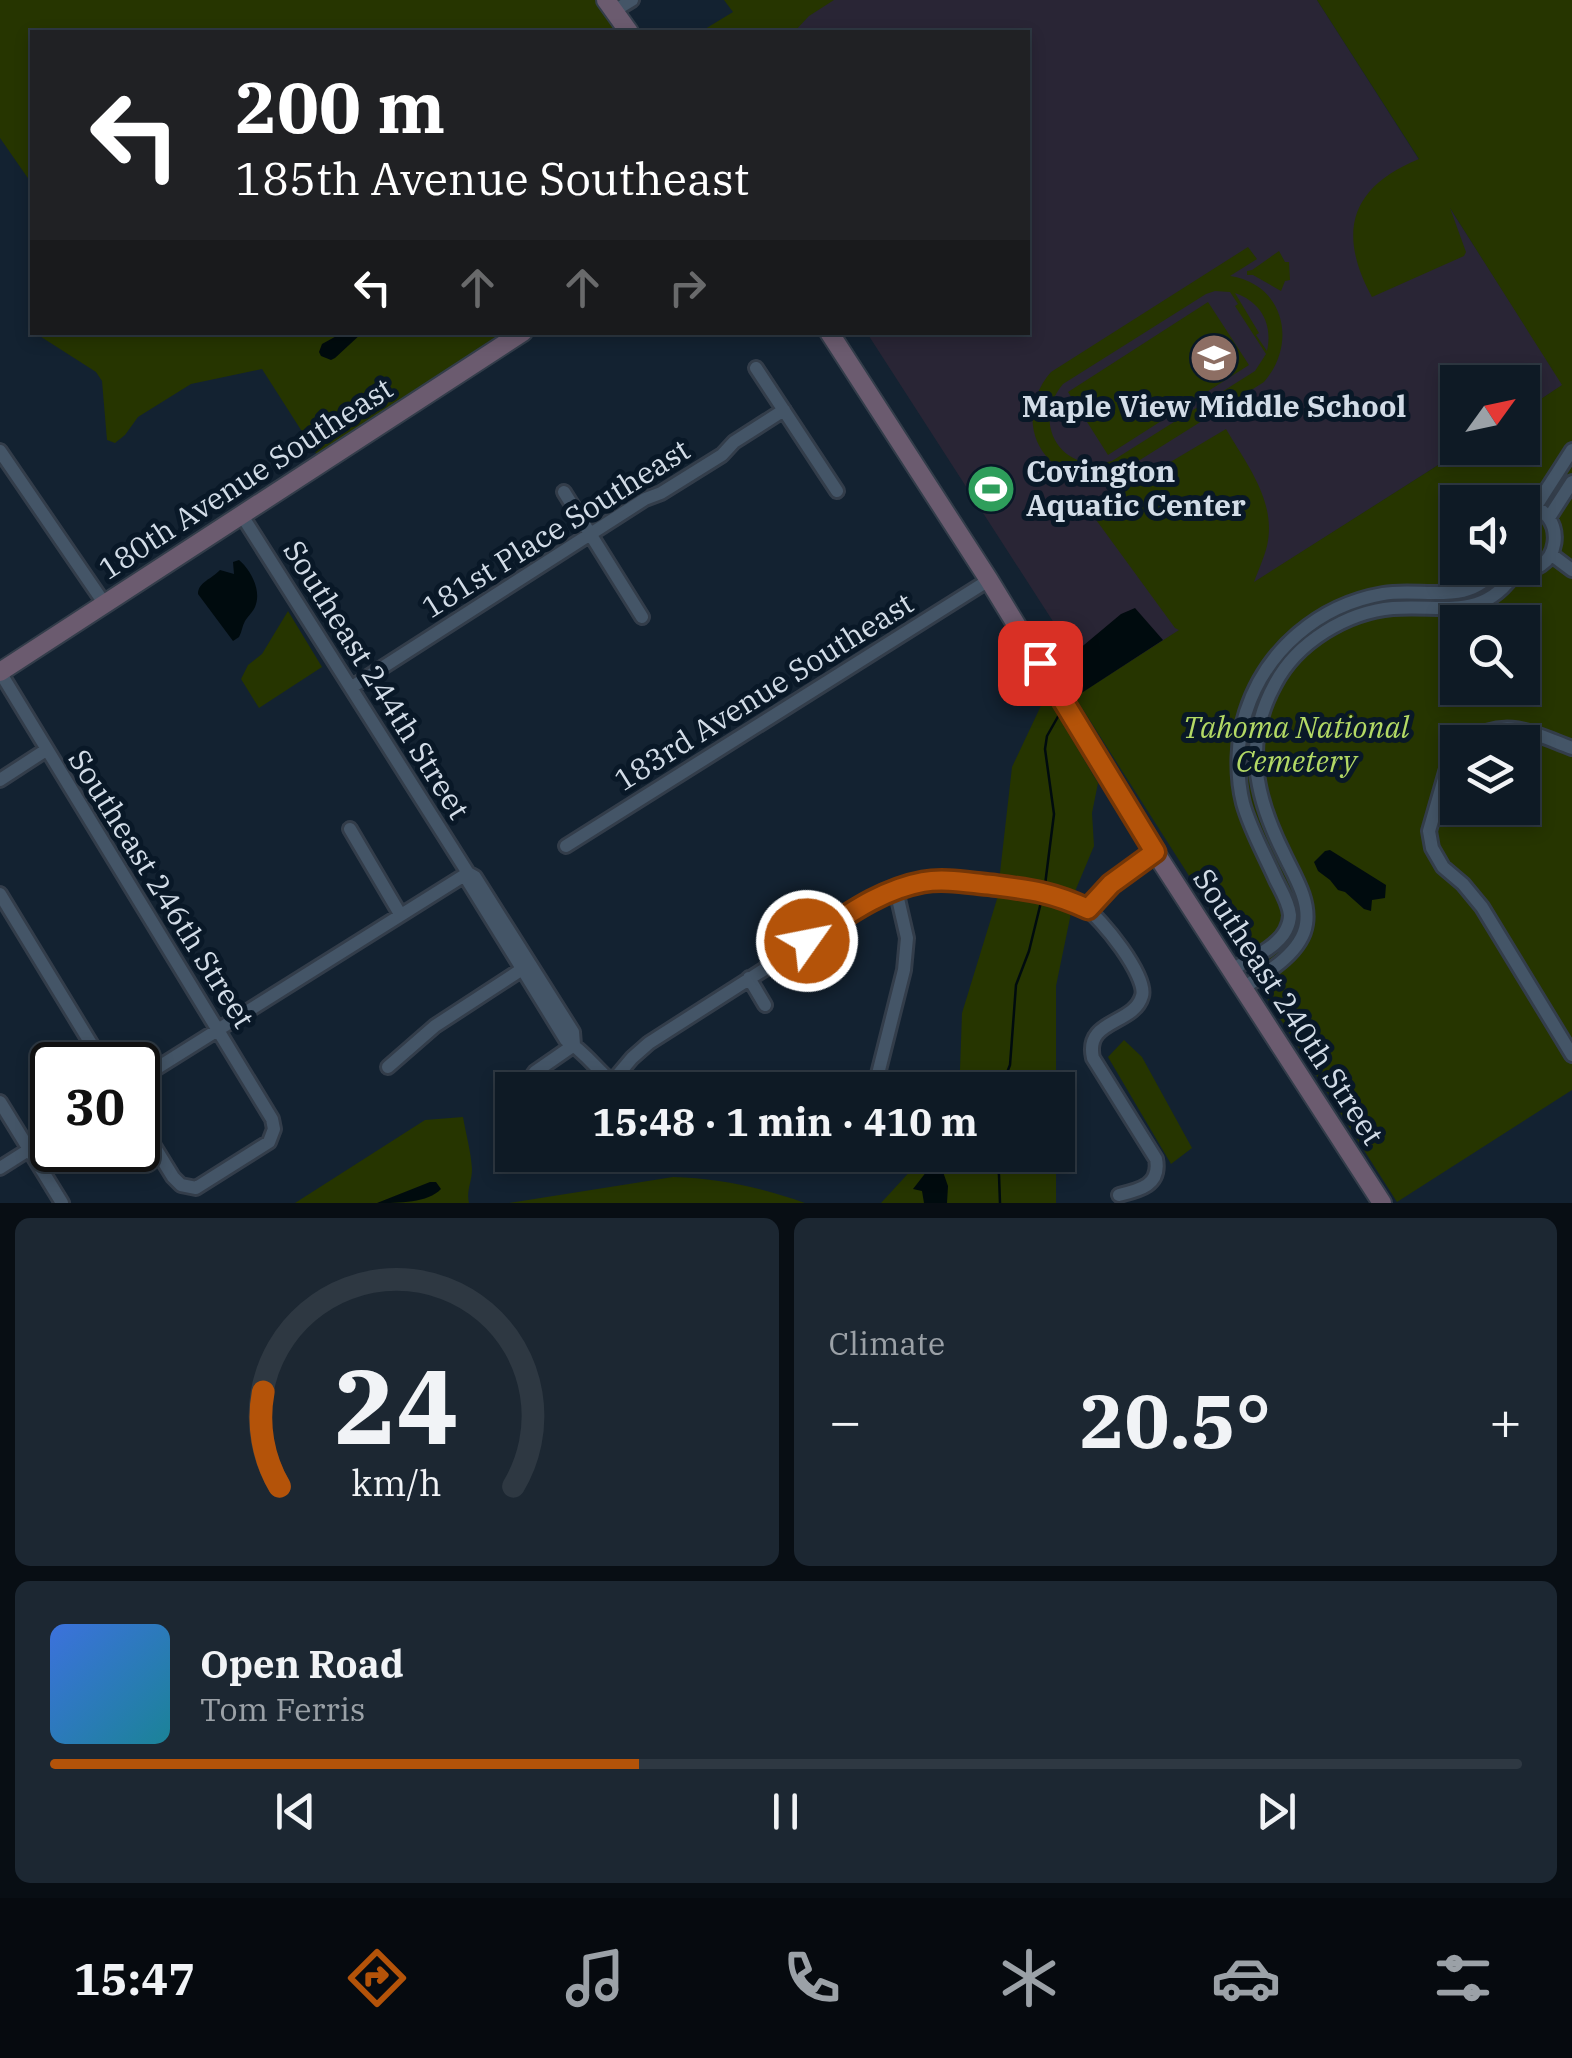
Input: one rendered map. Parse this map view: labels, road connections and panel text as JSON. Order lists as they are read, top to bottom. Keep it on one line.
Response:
{"streets":{"main road":["180th Avenue Southeast","Southeast 240th Street"],"street":["181st Place Southeast","Southeast 244th Street","183rd Avenue Southeast","Southeast 246th Street"]},"crossings":[["180th Avenue Southeast","Southeast 244th Street"],["180th Avenue Southeast","Southeast 246th Street"],["181st Place Southeast","Southeast 244th Street"],["183rd Avenue Southeast","Southeast 240th Street"]],"parks":["Tahoma National Cemetery"],"places":{"school or university":["Maple View Middle School"],"sports":["Covington Aquatic Center"]},"north":"top right","page":{"turn":["200 m","185th Avenue Southeast"],"limit":"30","trip":"15:48 · 1 min · 410 m","tile":"Climate","heat":["−","20.5°","+"],"song":["Open Road","Tom Ferris"],"tabs":"15:47","gauge":["24","km/h"]}}
